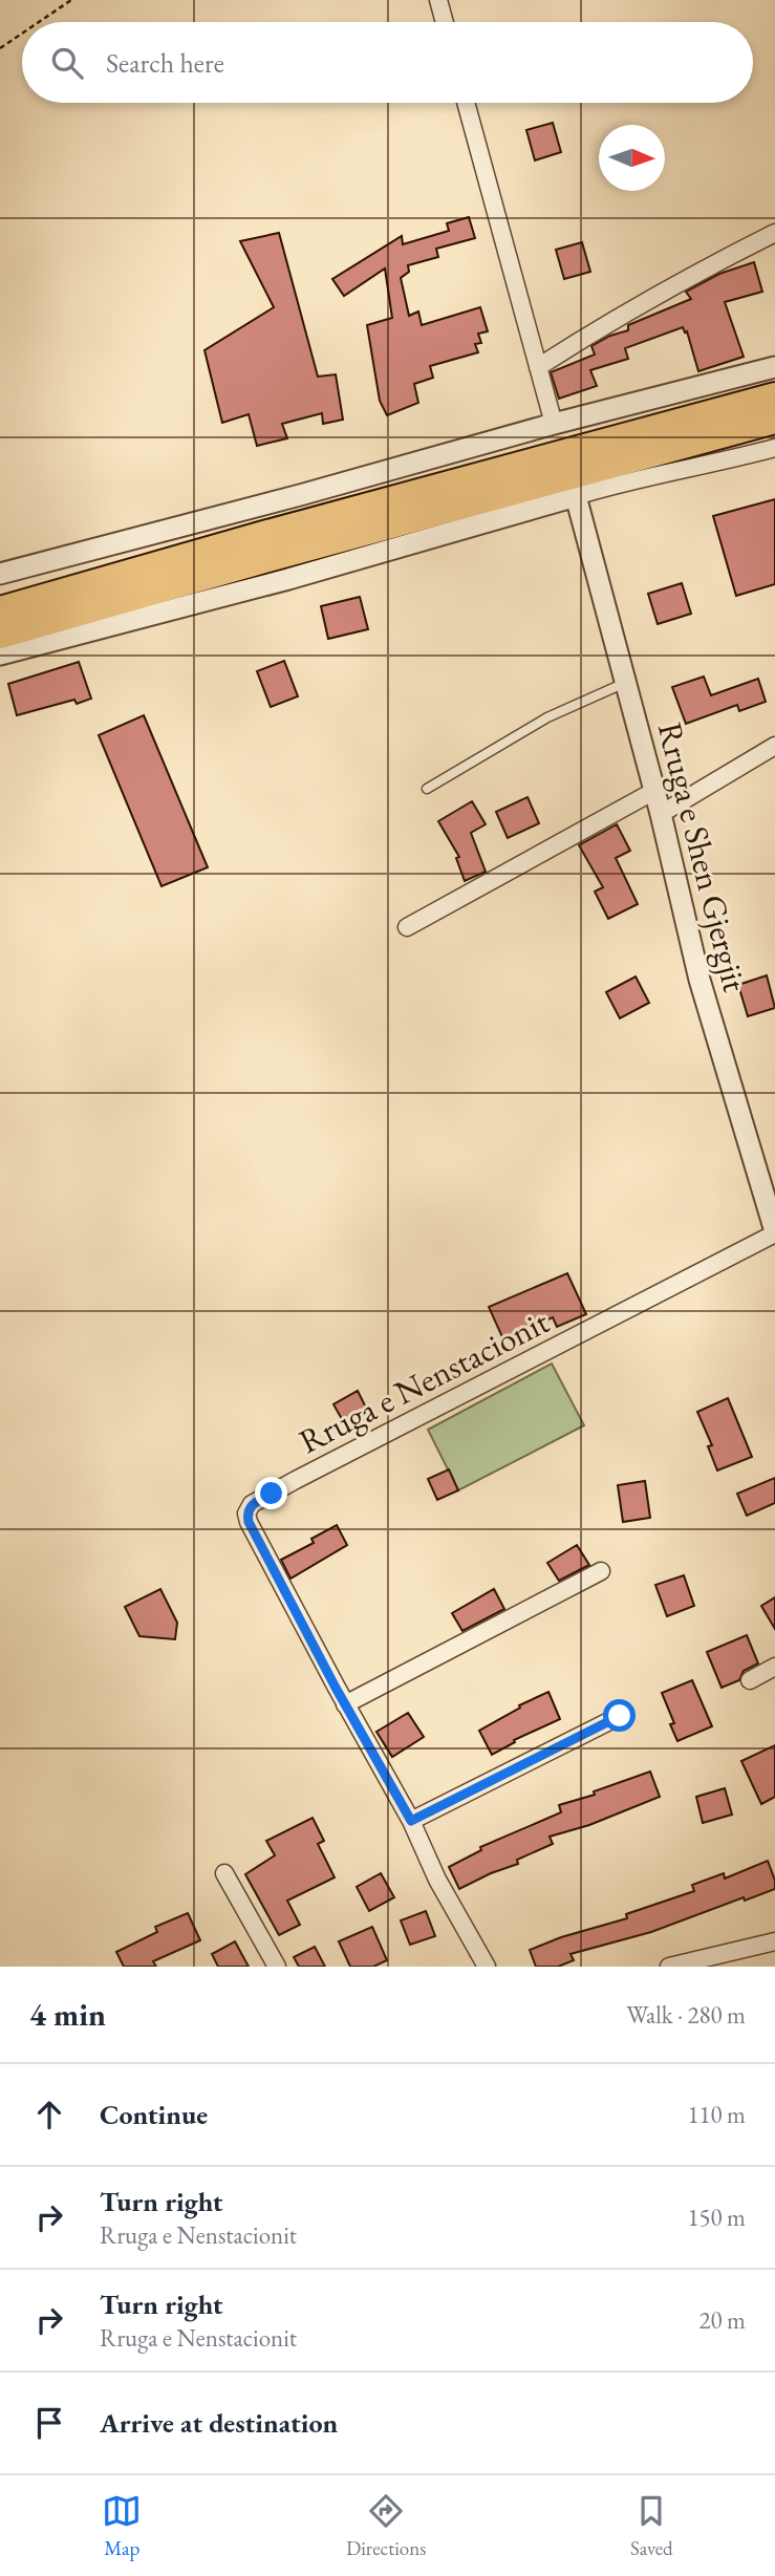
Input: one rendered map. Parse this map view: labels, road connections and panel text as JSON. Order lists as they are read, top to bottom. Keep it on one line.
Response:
{"streets":{"street":["Rruga e Shen Gjergjit","Rruga e Nenstacionit"]},"crossings":[["Rruga e Shen Gjergjit","Rruga e Nenstacionit"]],"north":"right","page":{"search":"Search here","heading":["4 min","Walk · 280 m"],"list":[["Continue","110 m"],["Turn right","Rruga e Nenstacionit","150 m"],["Turn right","Rruga e Nenstacionit","20 m"],"Arrive at destination"],"nav":["Map","Directions","Saved"]}}
